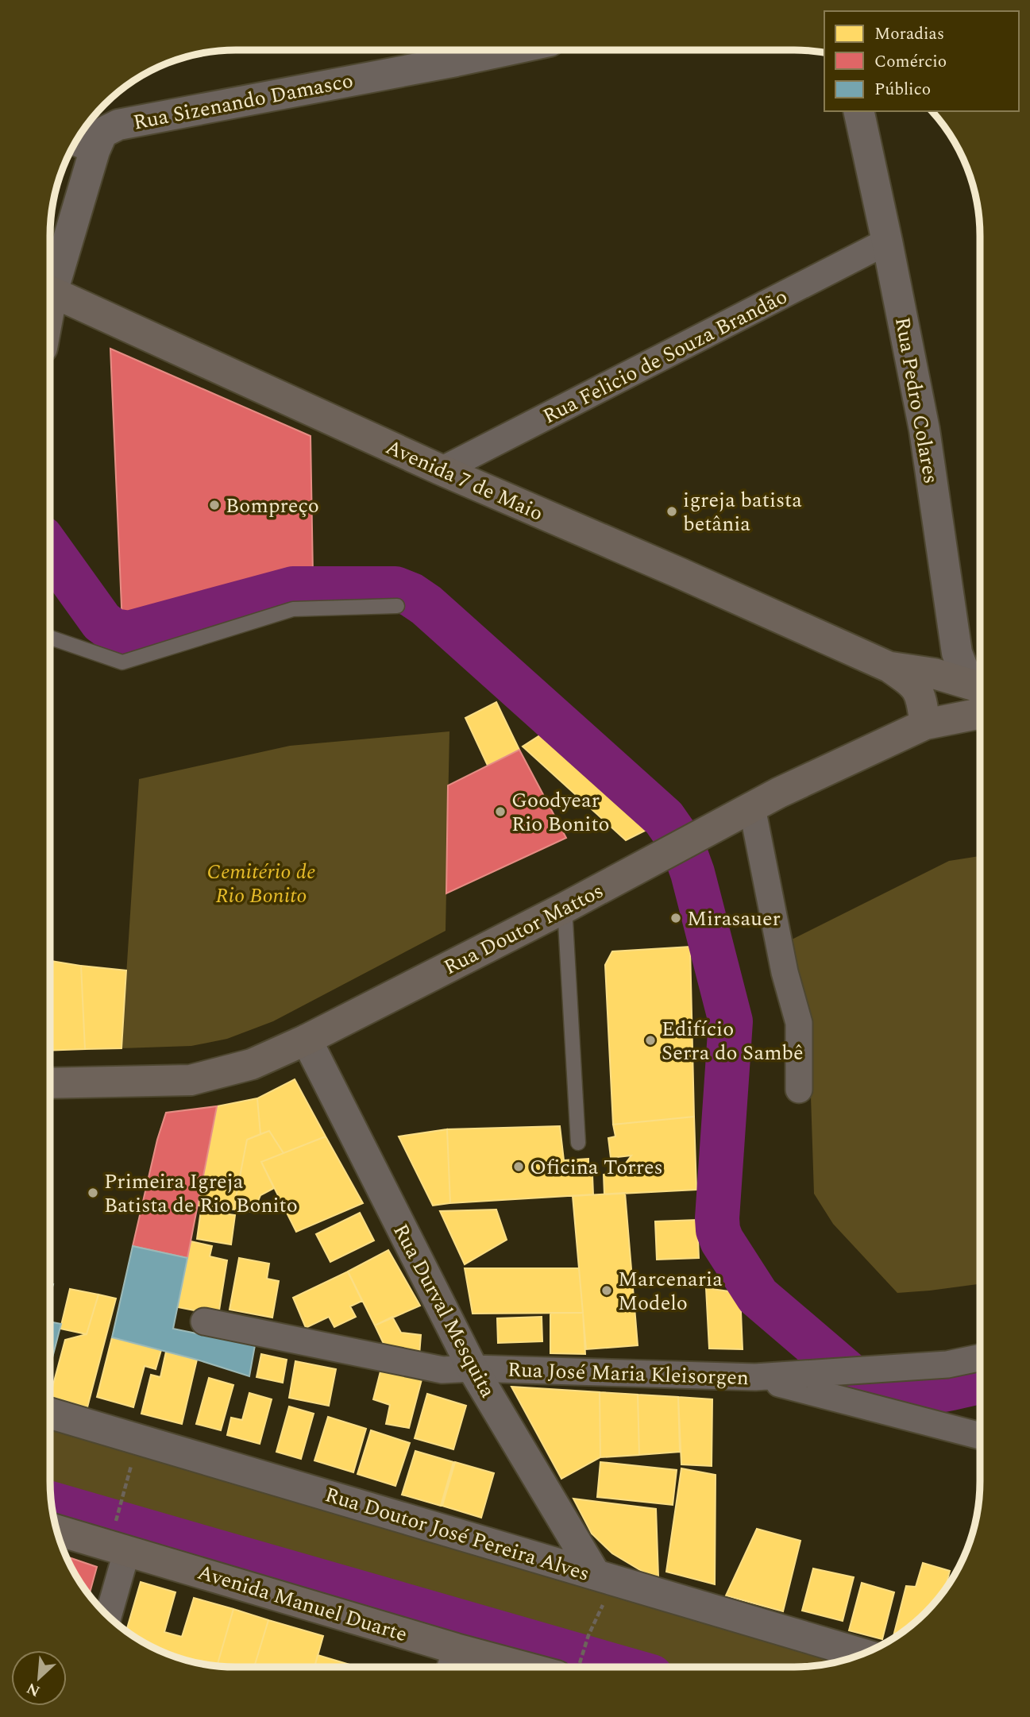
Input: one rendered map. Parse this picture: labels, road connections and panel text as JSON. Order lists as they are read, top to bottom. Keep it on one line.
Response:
{"streets":{"main road":["Avenida 7 de Maio","Rua Doutor Mattos","Avenida Manuel Duarte"],"street":["Rua Sizenando Damasco","Rua Felicio de Souza Brandão","Rua Pedro Colares","Rua Durval Mesquita","Rua José Maria Kleisorgen","Rua Doutor José Pereira Alves"]},"crossings":[["Rua Felicio de Souza Brandão","Rua Pedro Colares"],["Rua Felicio de Souza Brandão","Avenida 7 de Maio"],["Avenida 7 de Maio","Rua Doutor Mattos"],["Rua Doutor Mattos","Rua Durval Mesquita"],["Rua Durval Mesquita","Rua José Maria Kleisorgen"],["Rua Durval Mesquita","Rua Doutor José Pereira Alves"]],"parks":["Cemitério de Rio Bonito"],"places":["Bompreço","igreja batista betânia","Goodyear Rio Bonito","Mirasauer","Edifício Serra do Sambê","Oficina Torres","Primeira Igreja Batista de Rio Bonito","Marcenaria Modelo"],"legend":["Moradias","Comércio","Público"],"north":"bottom left"}
